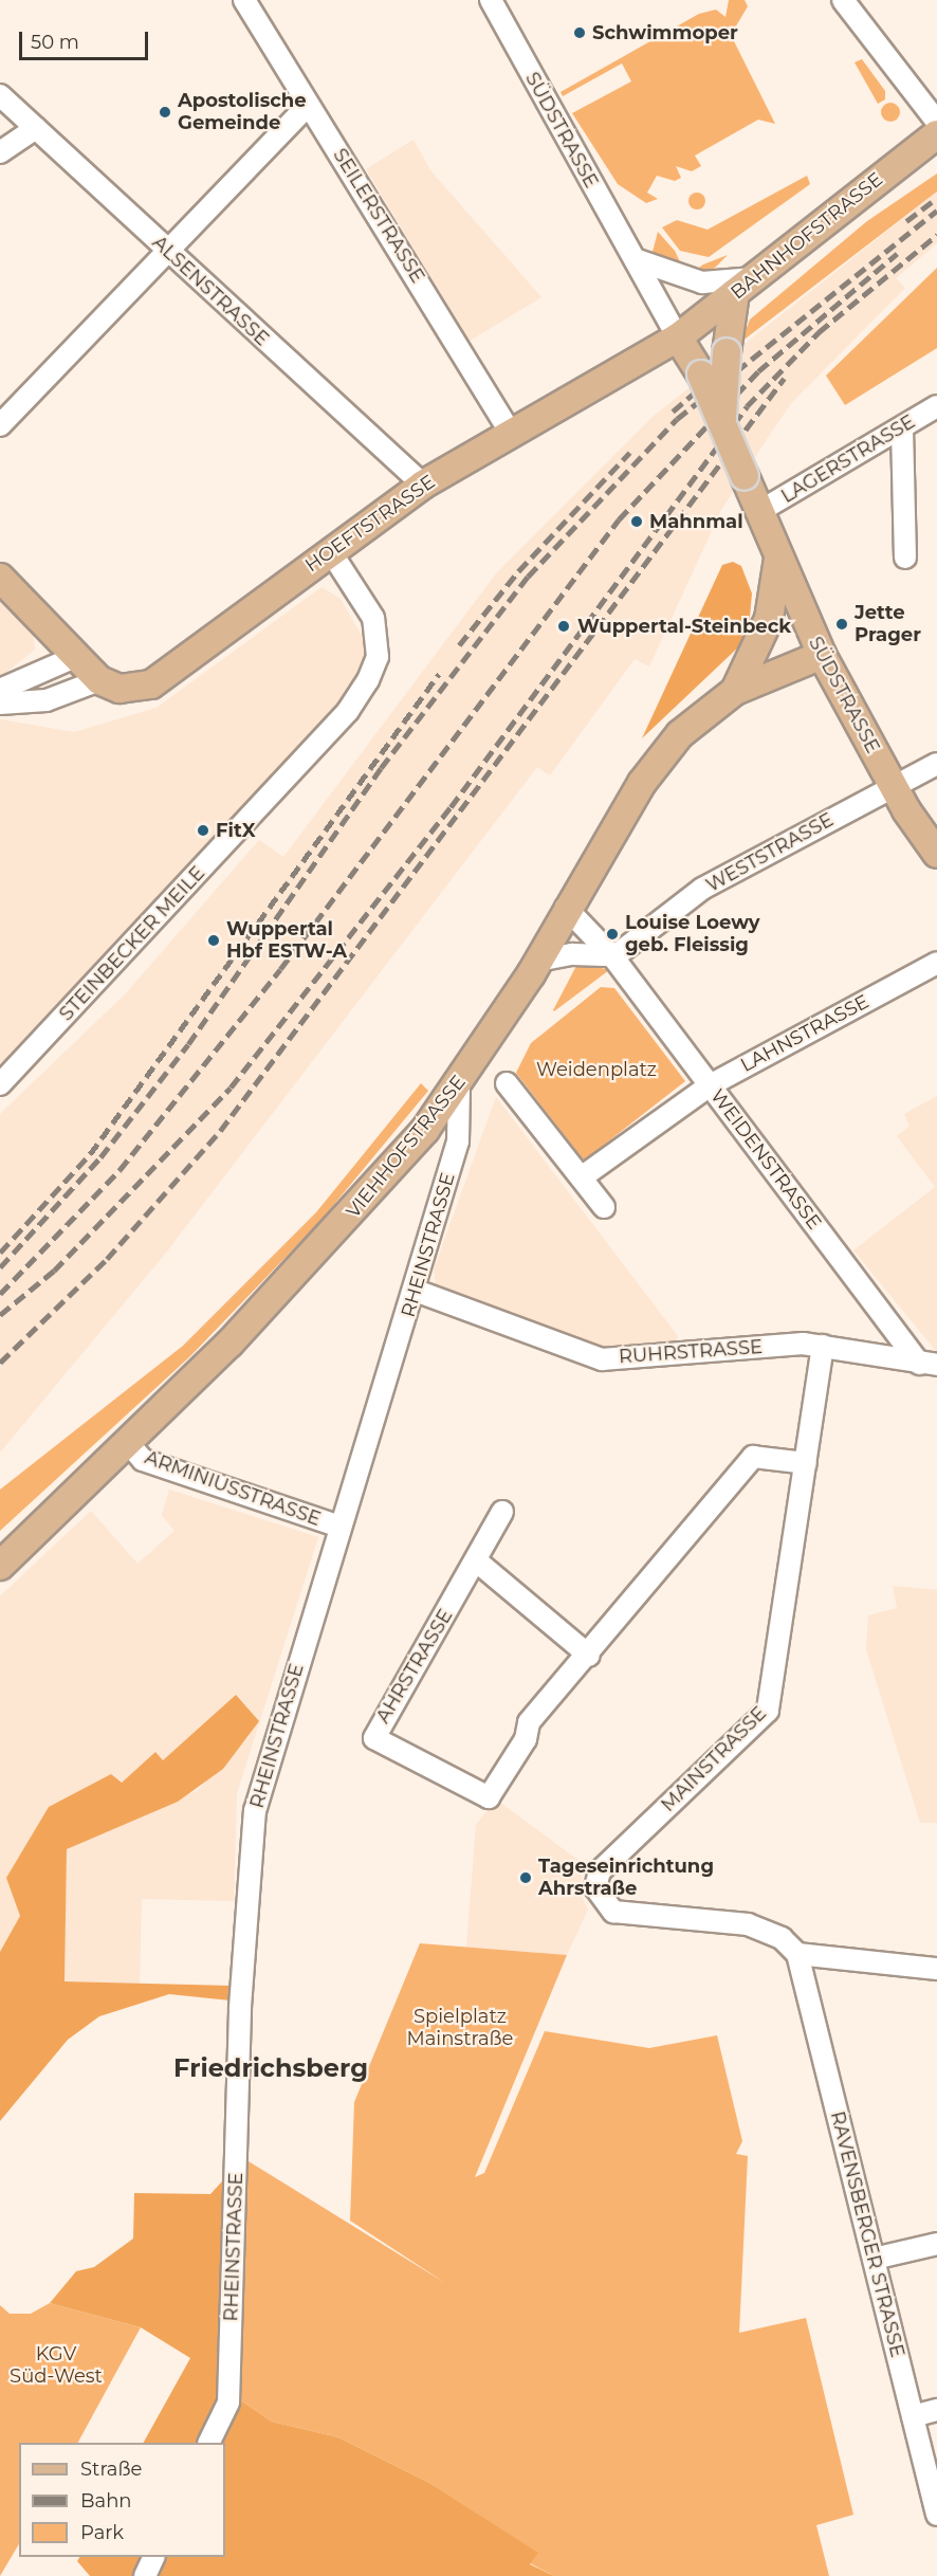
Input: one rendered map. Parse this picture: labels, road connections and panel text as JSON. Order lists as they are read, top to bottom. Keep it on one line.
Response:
{"streets":{"main road":["SÜDSTRASSE","BAHNHOFSTRASSE","HOEFTSTRASSE","VIEHHOFSTRASSE"],"street":["SEILERSTRASSE","ALSENSTRASSE","LAGERSTRASSE","WESTSTRASSE","STEINBECKER MEILE","LAHNSTRASSE","WEIDENSTRASSE","RHEINSTRASSE","RUHRSTRASSE","ARMINIUSSTRASSE","AHRSTRASSE","MAINSTRASSE","RAVENSBERGER STRASSE"]},"crossings":[["SÜDSTRASSE","BAHNHOFSTRASSE"],["SÜDSTRASSE","LAGERSTRASSE"],["SÜDSTRASSE","HOEFTSTRASSE"],["SÜDSTRASSE","WESTSTRASSE"],["SÜDSTRASSE","VIEHHOFSTRASSE"],["SEILERSTRASSE","HOEFTSTRASSE"],["BAHNHOFSTRASSE","HOEFTSTRASSE"],["ALSENSTRASSE","HOEFTSTRASSE"],["HOEFTSTRASSE","STEINBECKER MEILE"],["WESTSTRASSE","WEIDENSTRASSE"],["LAHNSTRASSE","WEIDENSTRASSE"],["VIEHHOFSTRASSE","WEIDENSTRASSE"],["VIEHHOFSTRASSE","RHEINSTRASSE"],["VIEHHOFSTRASSE","ARMINIUSSTRASSE"],["WEIDENSTRASSE","RUHRSTRASSE"],["RHEINSTRASSE","RUHRSTRASSE"],["RHEINSTRASSE","ARMINIUSSTRASSE"],["RUHRSTRASSE","MAINSTRASSE"],["AHRSTRASSE","MAINSTRASSE"],["MAINSTRASSE","RAVENSBERGER STRASSE"]],"districts":["Friedrichsberg"],"parks":["Weidenplatz","Spielplatz Mainstraße","KGV Süd-West"],"places":["Schwimmoper","Apostolische Gemeinde","Mahnmal","Jette Prager","Wuppertal-Steinbeck","FitX","Louise Loewy geb. Fleissig","Wuppertal Hbf ESTW-A","Tageseinrichtung Ahrstraße"],"legend":["Straße","Bahn","Park"],"scale_bar":"50 m"}
